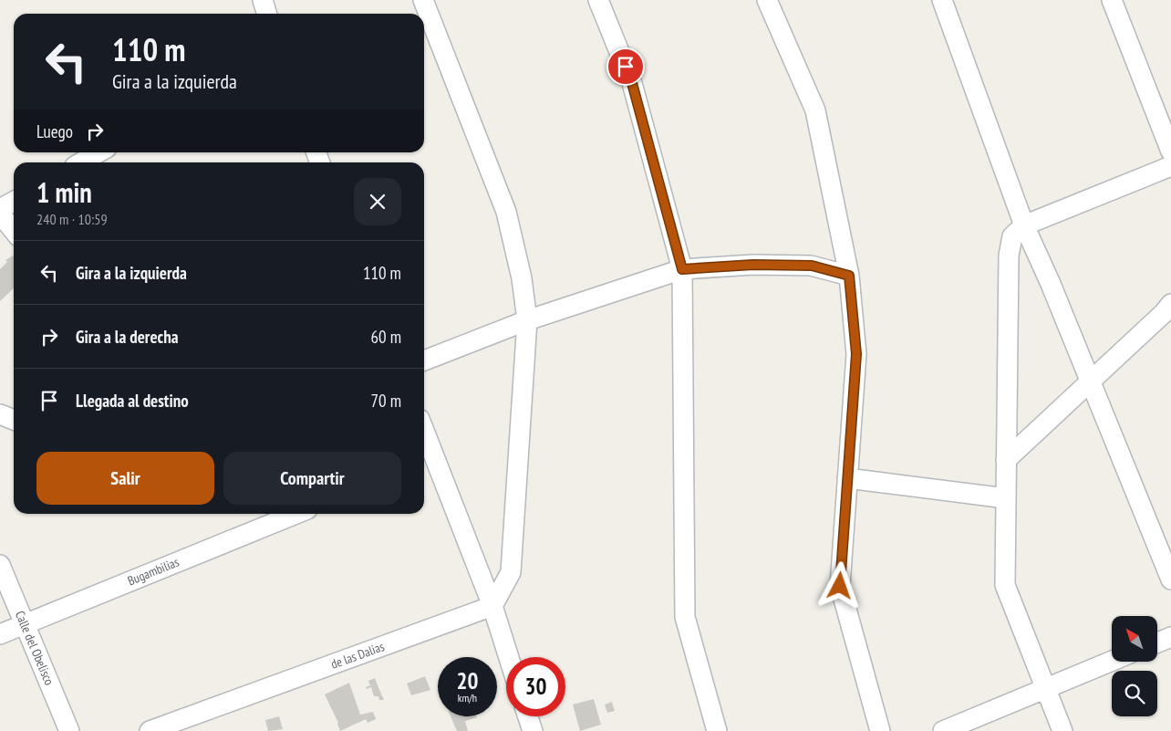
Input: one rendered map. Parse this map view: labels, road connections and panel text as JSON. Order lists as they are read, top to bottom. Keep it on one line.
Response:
{"streets":{"street":["Bugambilias","Calle del Obelisco","de las Dalias"]},"crossings":[["Bugambilias","Calle del Obelisco"]],"north":"top left","page":{"turn":["110 m","Gira a la izquierda"],"then":"Luego","heading":["1 min","240 m · 10:59"],"list":[{"name":"Gira a la izquierda","value":"110 m"},{"name":"Gira a la derecha","value":"60 m"},{"name":"Llegada al destino","value":"70 m"}],"buttons":["Salir","Compartir"],"speed":"20 km/h","limit":"30"}}
